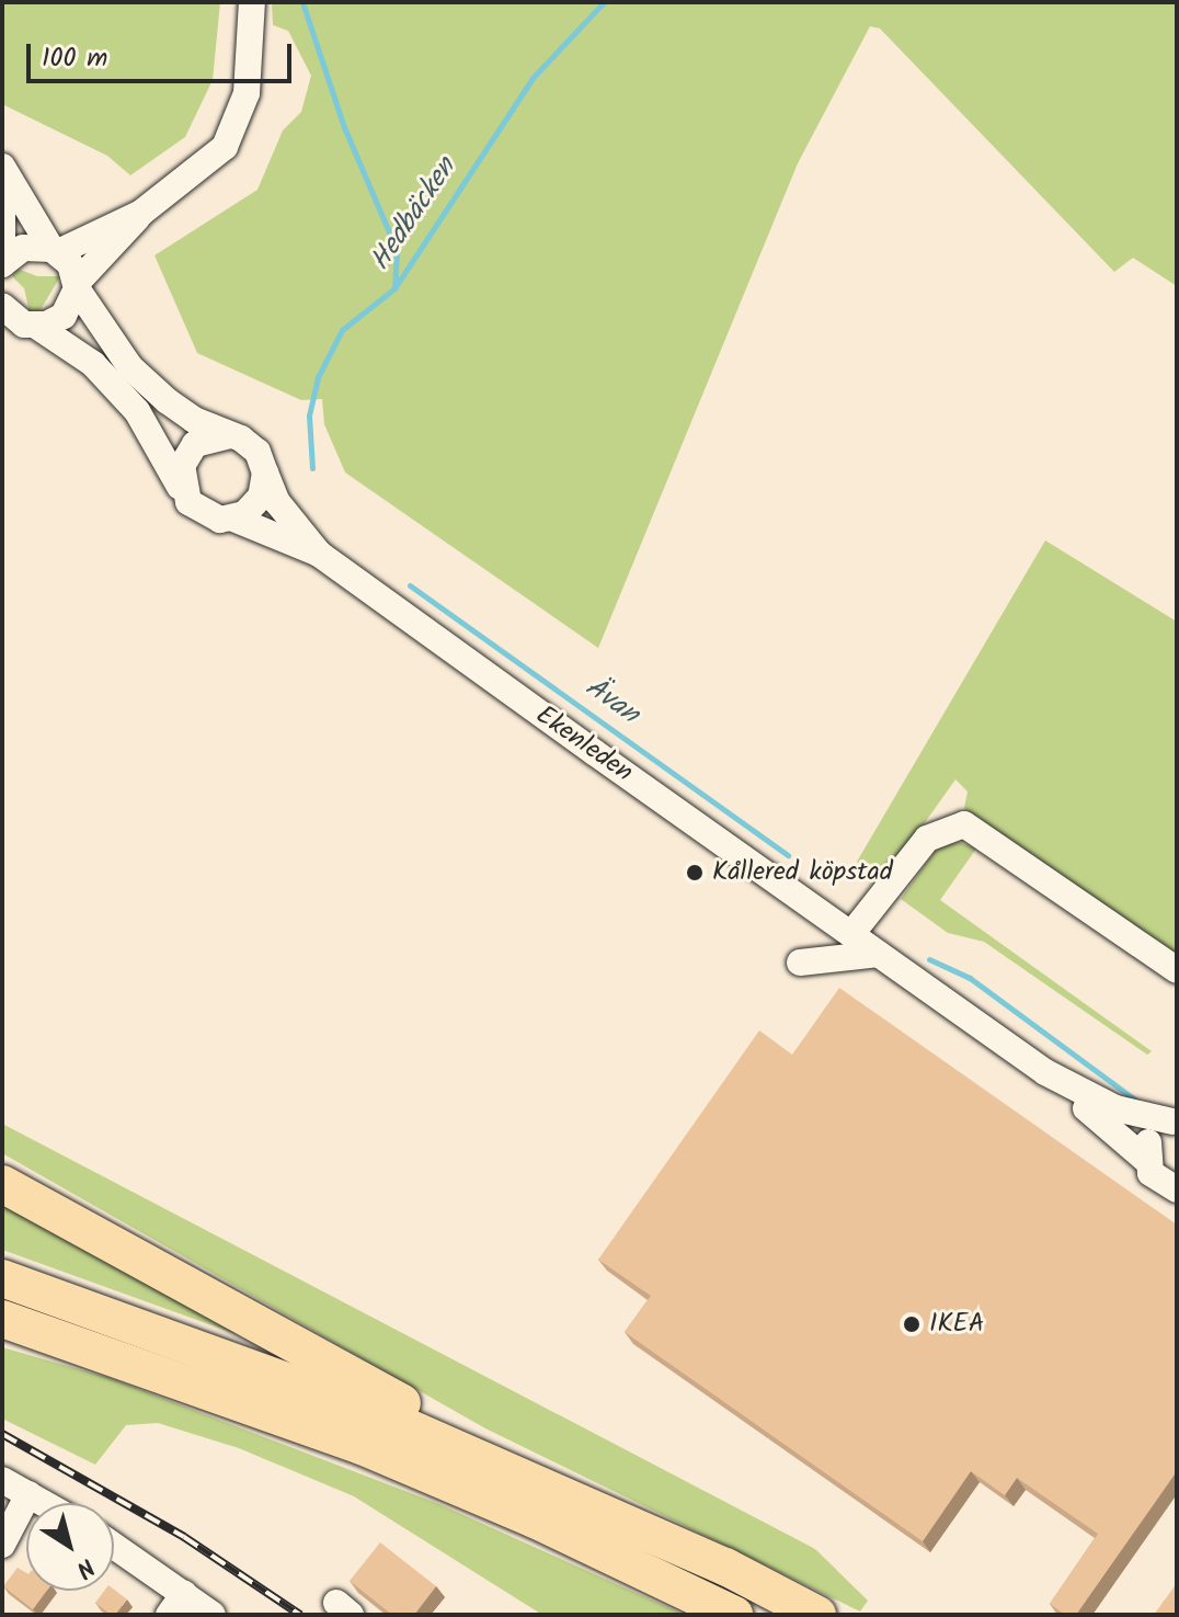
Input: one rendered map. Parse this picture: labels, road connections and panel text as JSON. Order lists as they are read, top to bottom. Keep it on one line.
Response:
{"streets":{"street":["Ekenleden"]},"water":["Hedbäcken","Ävan"],"places":["Kållered köpstad","IKEA"],"scale_bar":"100 m","north":"bottom right"}
